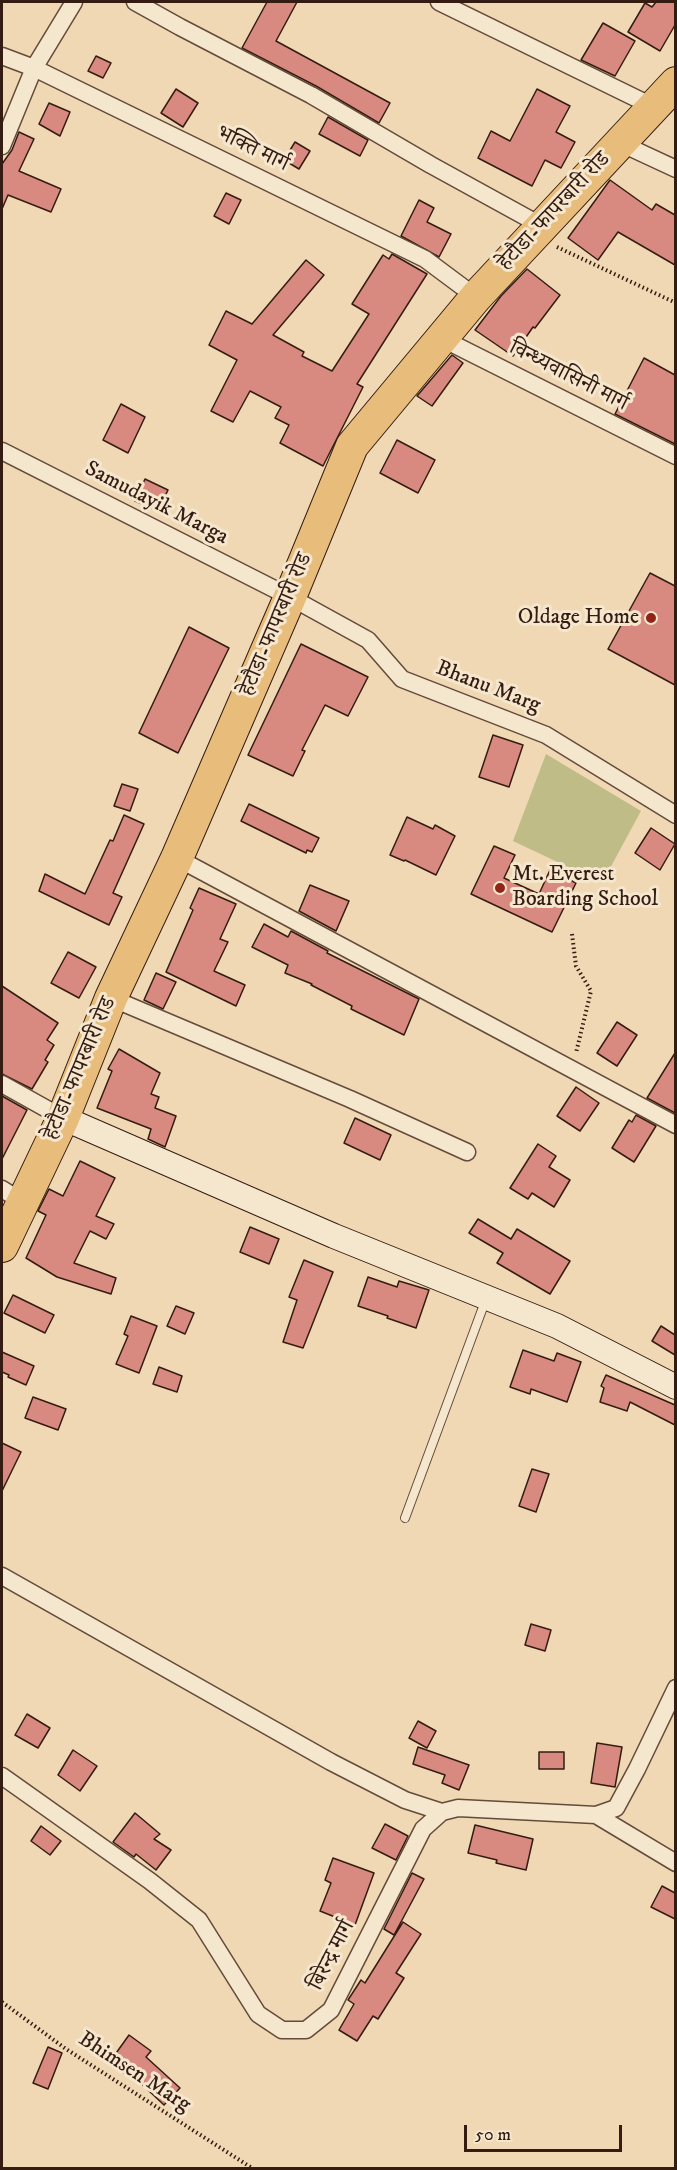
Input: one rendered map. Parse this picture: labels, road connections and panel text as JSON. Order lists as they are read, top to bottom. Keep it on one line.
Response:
{"streets":{"highway":["हेटौडा-फापरबारी रोड"],"street":["भक्ति मार्ग","विन्ध्यवासिनी मार्ग","Samudayik Marga","Bhanu Marg","बिरेन्द्र मार्ग"],"path":["Bhimsen Marg"]},"crossings":[["भक्ति मार्ग","हेटौडा-फापरबारी रोड"],["हेटौडा-फापरबारी रोड","विन्ध्यवासिनी मार्ग"],["हेटौडा-फापरबारी रोड","Samudayik Marga"],["हेटौडा-फापरबारी रोड","Bhanu Marg"],["Samudayik Marga","Bhanu Marg"]],"places":["Oldage Home","Mt. Everest Boarding School"],"scale_bar":"50 m"}
